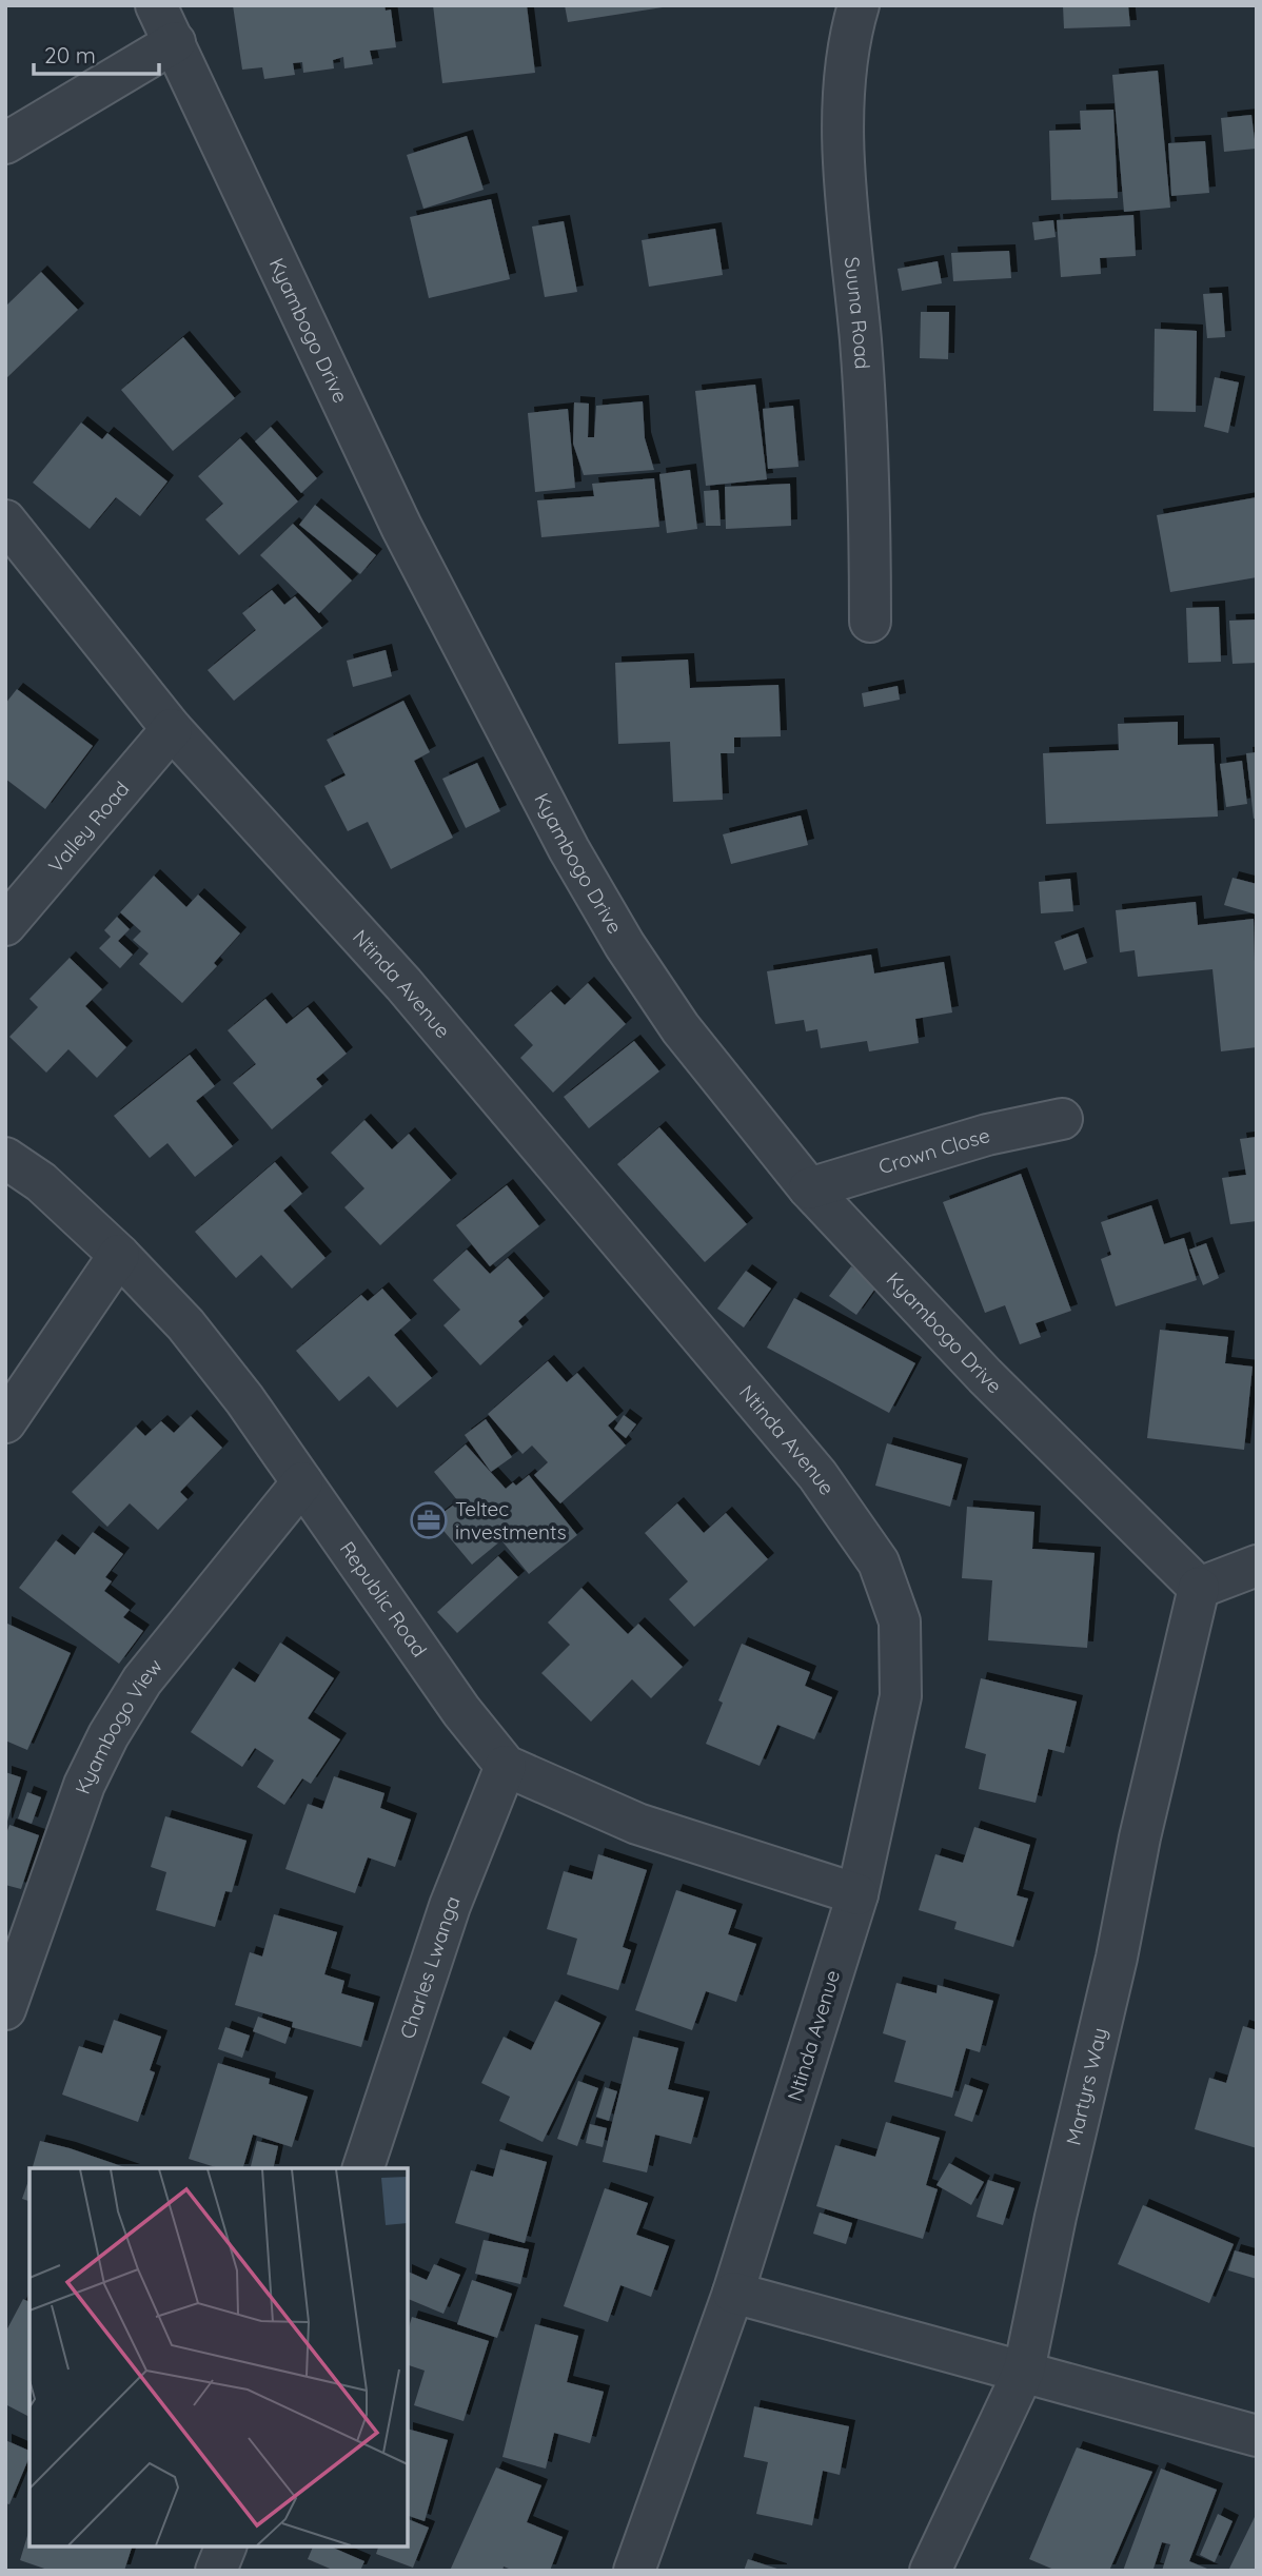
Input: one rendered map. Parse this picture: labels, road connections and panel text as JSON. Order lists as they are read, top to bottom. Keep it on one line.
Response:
{"streets":{"street":["Suuna Road","Kyambogo Drive","Valley Road","Ntinda Avenue","Crown Close","Republic Road","Kyambogo View","Charles Lwanga","Martyrs Way"]},"crossings":[["Kyambogo Drive","Crown Close"],["Kyambogo Drive","Martyrs Way"],["Valley Road","Ntinda Avenue"],["Ntinda Avenue","Republic Road"],["Republic Road","Kyambogo View"],["Republic Road","Charles Lwanga"]],"places":{"office":["Teltec investments"]},"scale_bar":"20 m"}
